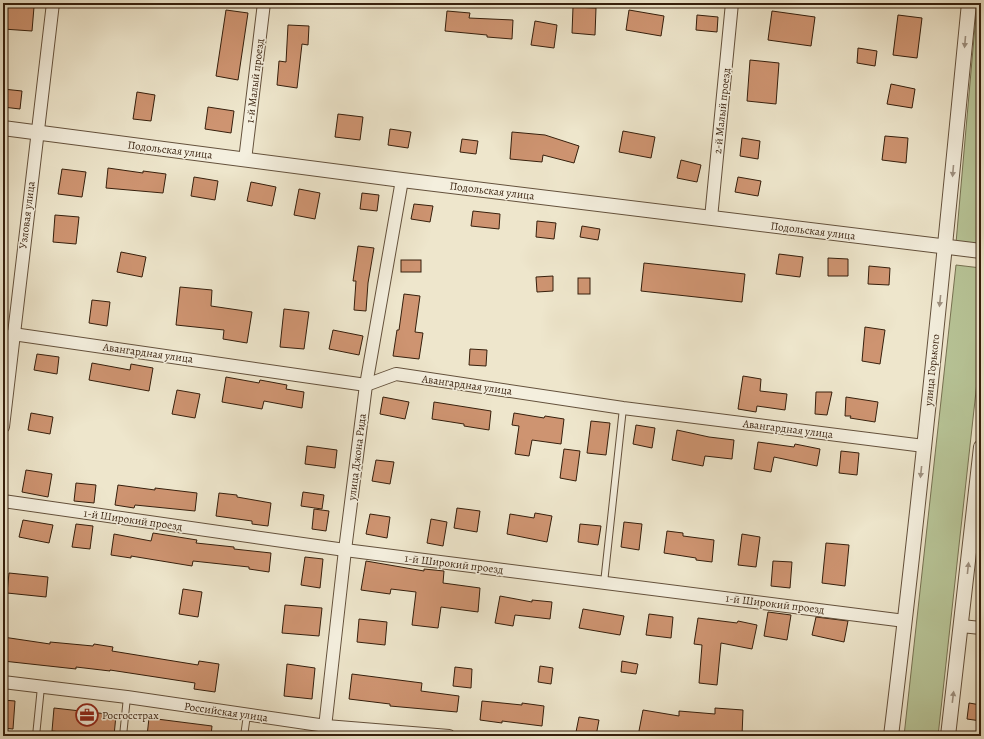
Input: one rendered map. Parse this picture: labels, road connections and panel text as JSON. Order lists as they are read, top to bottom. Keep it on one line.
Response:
{"streets":{"street":["1-й Малый проезд","2-й Малый проезд","Подольская улица","Узловая улица","Авангардная улица","улица Горького","улица Джона Рида","1-й Широкий проезд","Российская улица"]},"crossings":[["1-й Малый проезд","Подольская улица"],["2-й Малый проезд","Подольская улица"],["Подольская улица","Узловая улица"],["Подольская улица","улица Горького"],["Подольская улица","улица Джона Рида"],["Узловая улица","Авангардная улица"],["Авангардная улица","улица Горького"],["Авангардная улица","улица Джона Рида"],["улица Горького","1-й Широкий проезд"],["улица Джона Рида","1-й Широкий проезд"],["улица Джона Рида","Российская улица"]],"one_way":["улица Горького"],"places":{"office":["Росгосстрах"]}}
